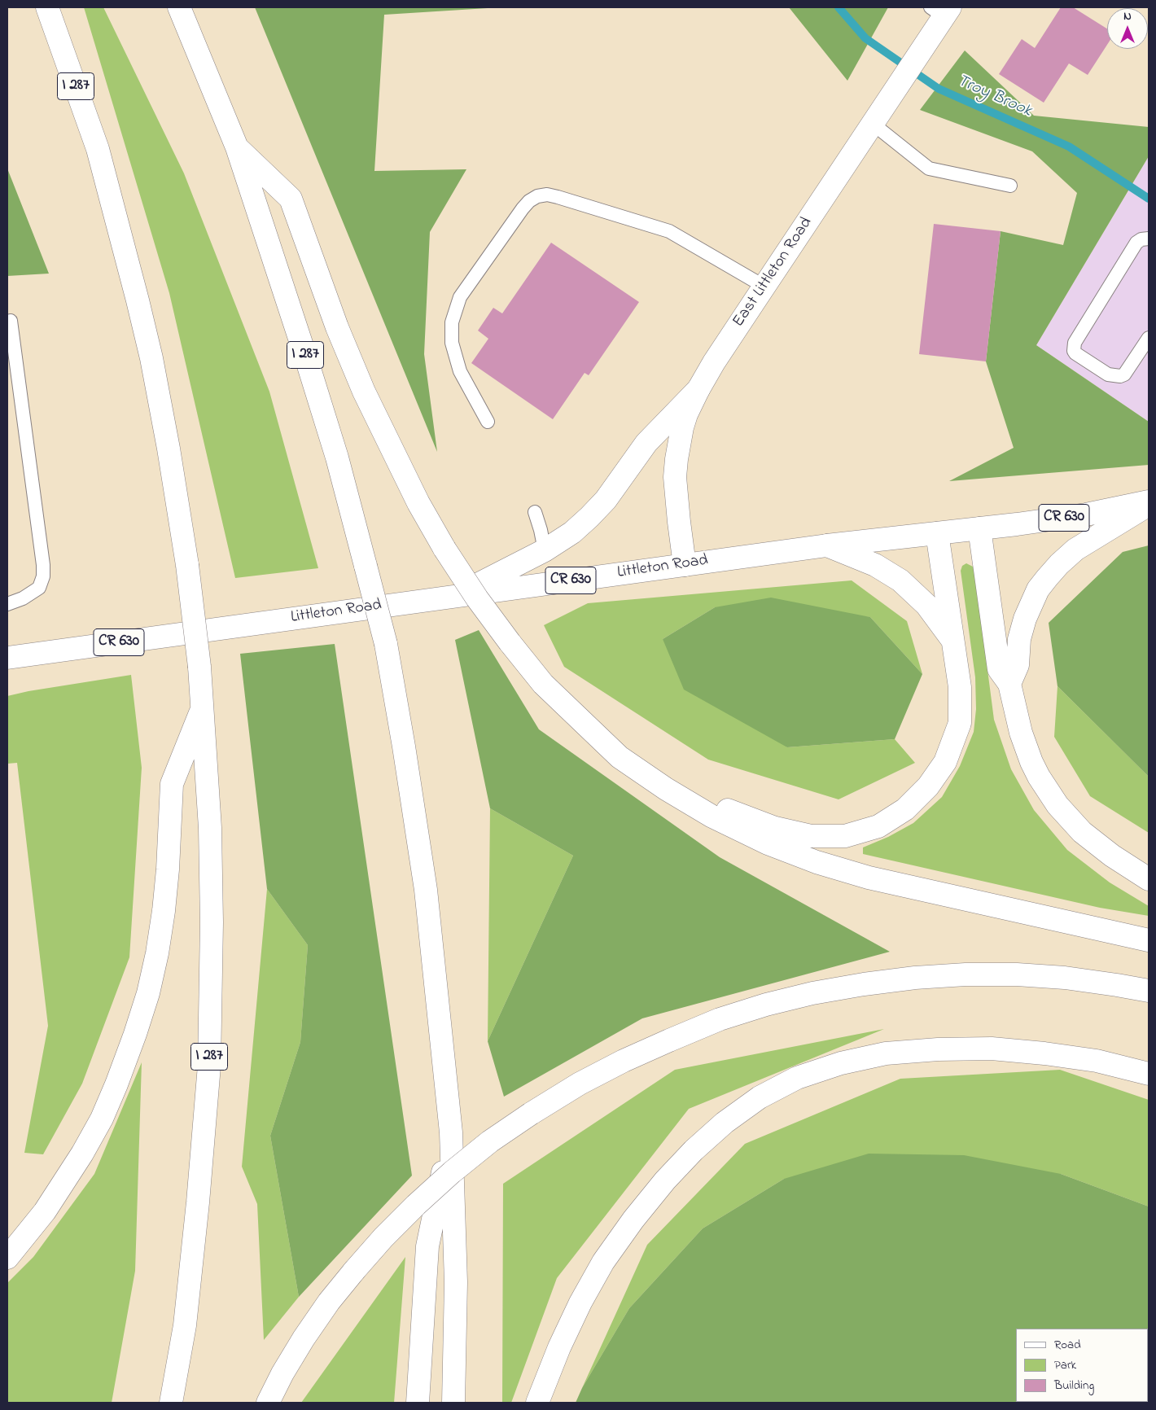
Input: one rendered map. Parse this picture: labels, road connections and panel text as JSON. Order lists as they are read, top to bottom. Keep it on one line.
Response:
{"streets":{"main road":["I 287","East Littleton Road","CR 630","Littleton Road"]},"crossings":[["East Littleton Road","Littleton Road"]],"water":["Troy Brook"],"legend":["Road","Park","Building"],"north":"top"}
